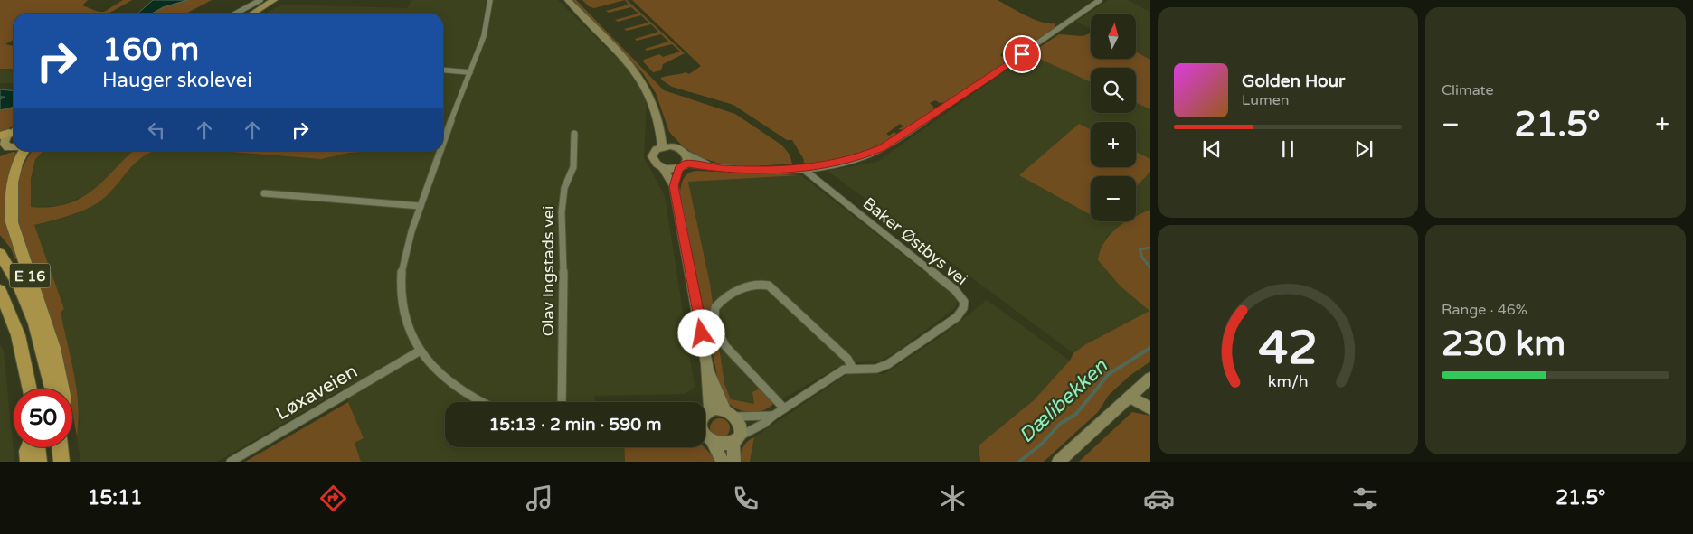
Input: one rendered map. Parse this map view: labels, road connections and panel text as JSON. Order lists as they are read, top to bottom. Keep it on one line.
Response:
{"streets":{"highway":["E 16"],"street":["Baker Østbys vei","Olav Ingstads vei","Løxaveien"]},"water":["Dælibekken"],"north":"top","page":{"tile":["Climate",["Range · 46%","230 km"]],"map_buttons":["+","−"],"turn":["160 m","Hauger skolevei"],"song":["Golden Hour","Lumen"],"heat":["−","21.5°","+"],"limit":"50","trip":"15:13 · 2 min · 590 m","tabs":["15:11","21.5°"],"gauge":["42","km/h"]}}
